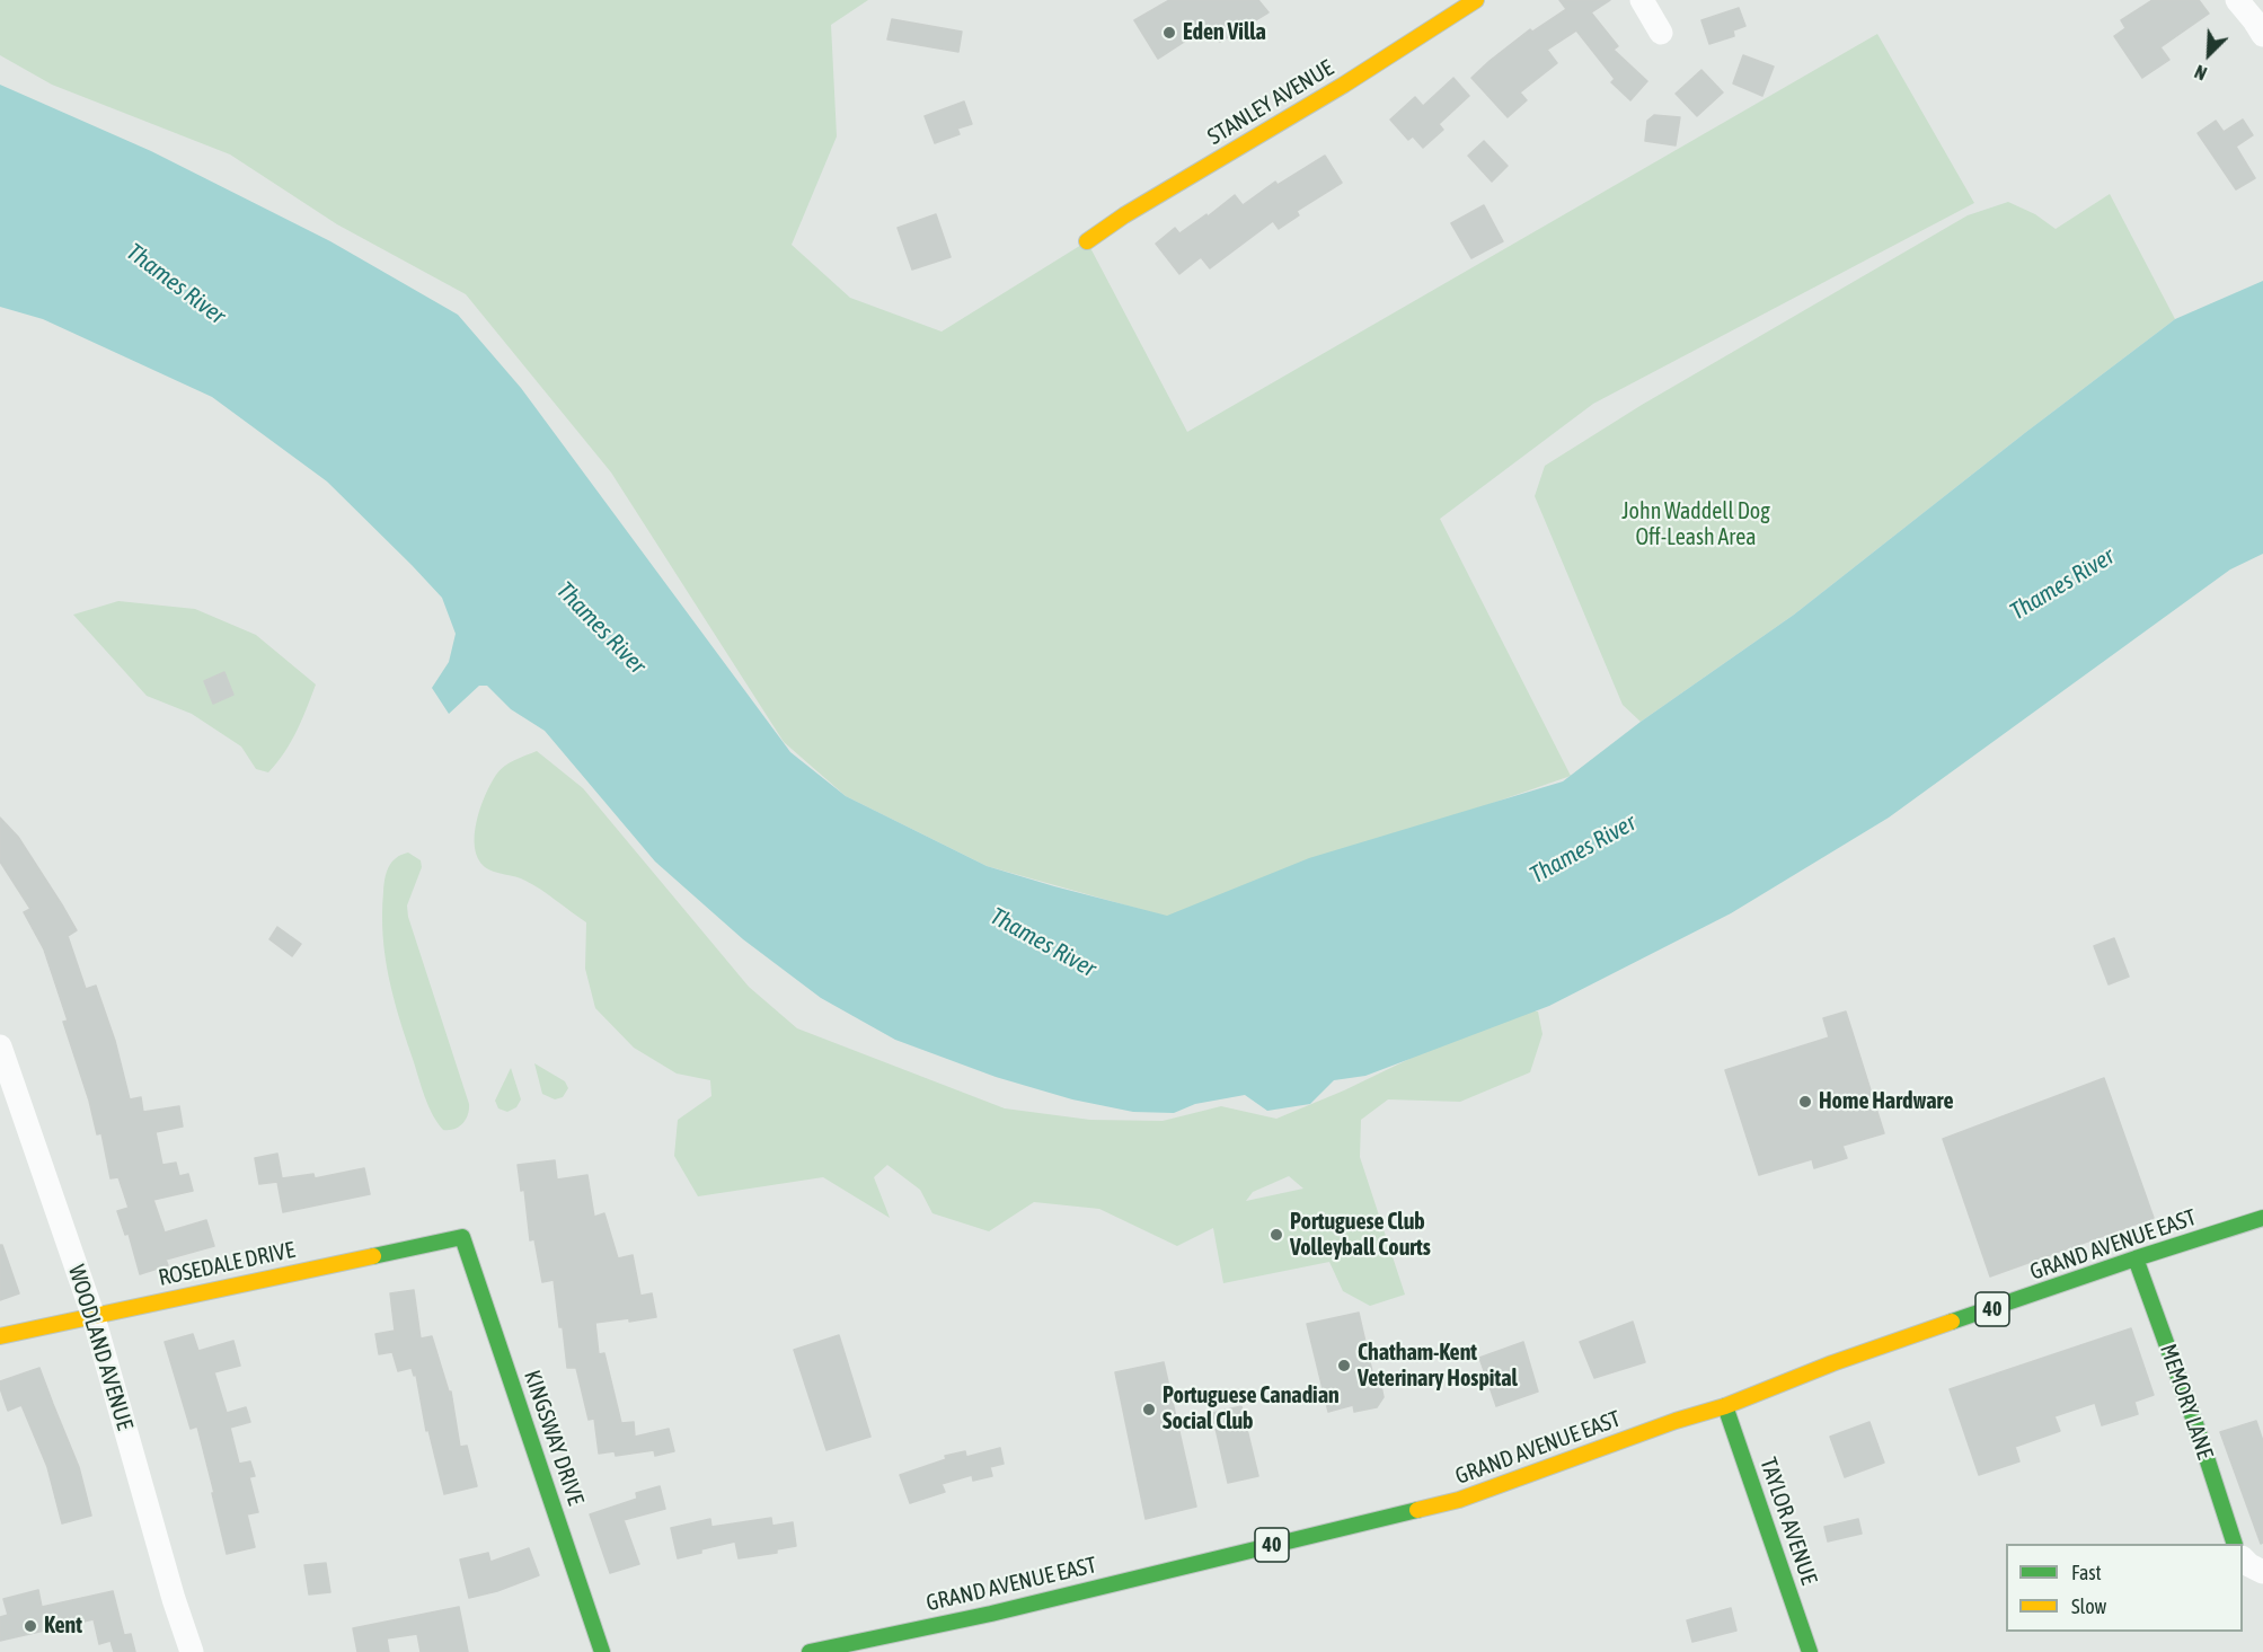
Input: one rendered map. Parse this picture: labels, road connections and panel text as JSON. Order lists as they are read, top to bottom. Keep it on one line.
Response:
{"streets":{"street":["STANLEY AVENUE","GRAND AVENUE EAST","ROSEDALE DRIVE","40","WOODLAND AVENUE","MEMORY LANE","KINGSWAY DRIVE","TAYLOR AVENUE"]},"crossings":[["GRAND AVENUE EAST","MEMORY LANE"],["GRAND AVENUE EAST","TAYLOR AVENUE"],["ROSEDALE DRIVE","WOODLAND AVENUE"],["ROSEDALE DRIVE","KINGSWAY DRIVE"]],"water":["Thames River"],"parks":["John Waddell Dog Off-Leash Area"],"places":["Eden Villa","Home Hardware","Portuguese Club Volleyball Courts","Chatham-Kent Veterinary Hospital","Portuguese Canadian Social Club","Kent"],"legend":["Fast","Slow"],"north":"bottom left"}
